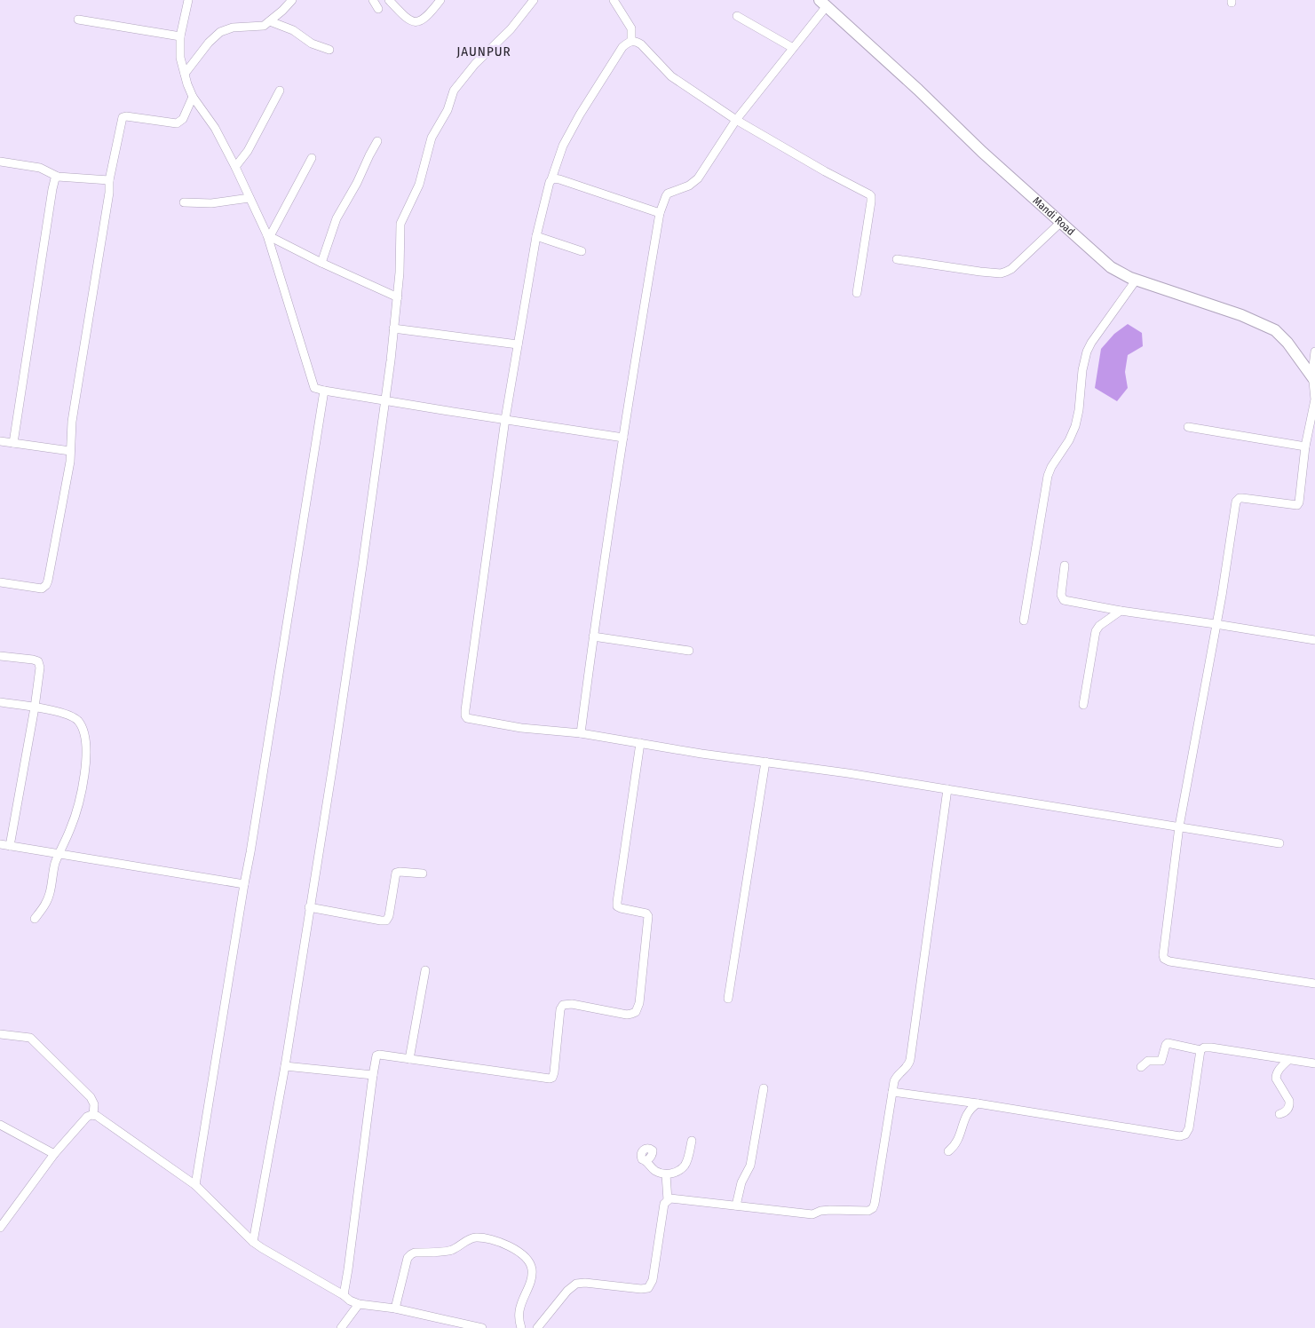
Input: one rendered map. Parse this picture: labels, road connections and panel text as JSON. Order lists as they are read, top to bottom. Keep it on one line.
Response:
{"streets":{"street":["Mandi Road"]},"districts":["JAUNPUR"]}
